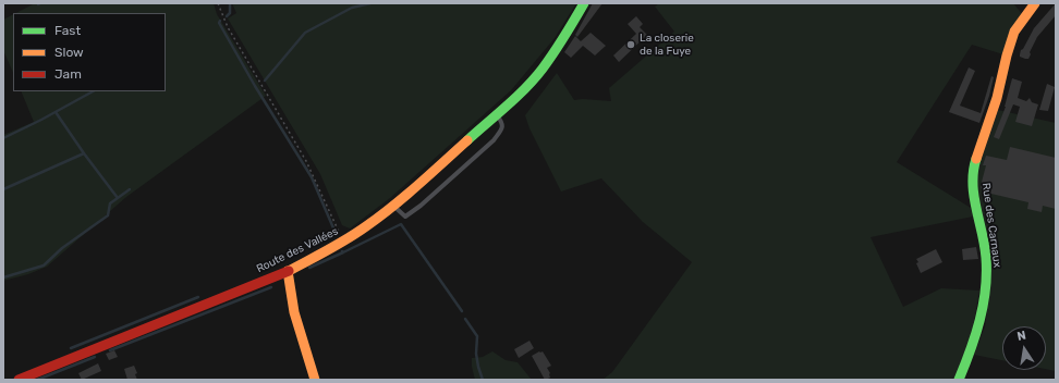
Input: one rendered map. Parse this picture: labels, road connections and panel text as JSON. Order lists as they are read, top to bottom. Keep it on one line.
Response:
{"streets":{"main road":["Rue des Carnaux","Route des Vallées"]},"places":["La closerie de la Fuye"],"legend":["Fast","Slow","Jam"],"north":"top"}
